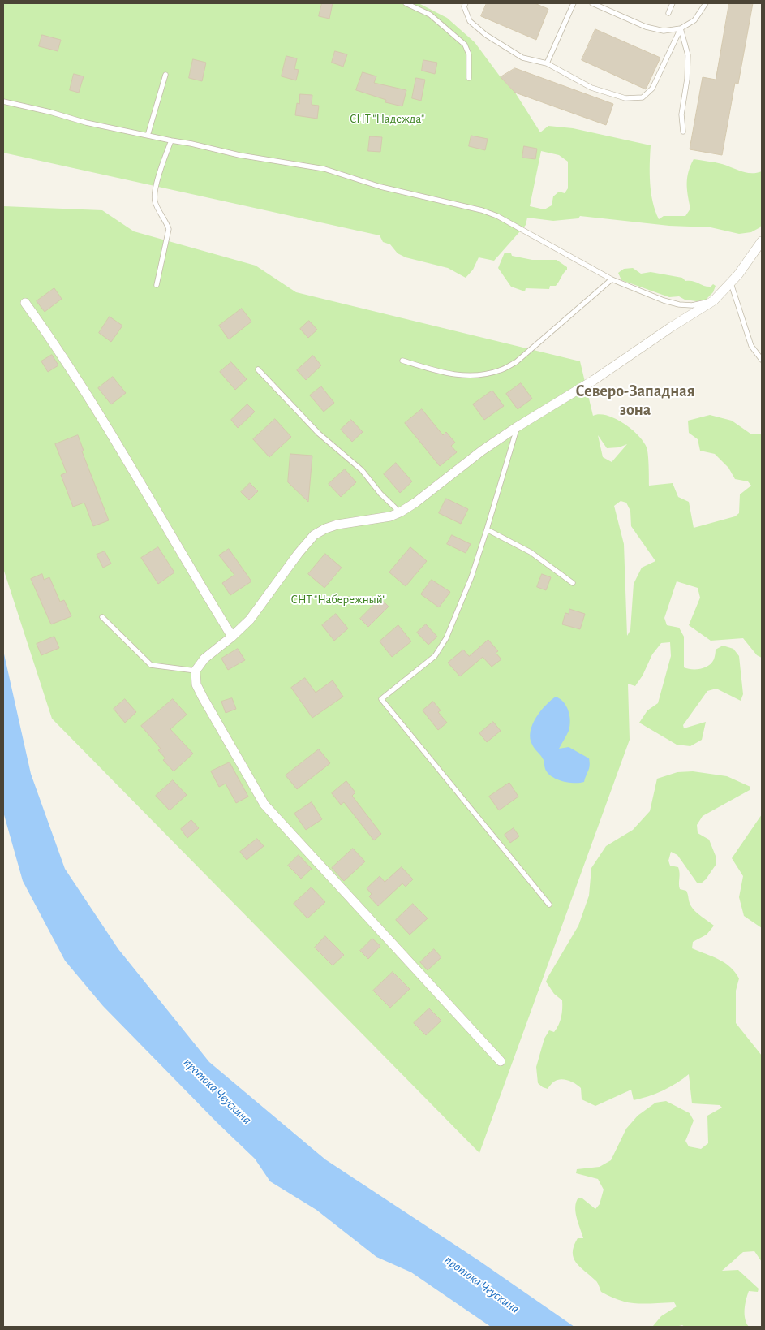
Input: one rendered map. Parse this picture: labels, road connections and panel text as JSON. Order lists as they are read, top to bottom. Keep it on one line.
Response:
{"districts":["Северо-Западная зона"],"water":["протока Чеускина"],"parks":["СНТ \"Надежда\"","СНТ \"Набережный\""]}
